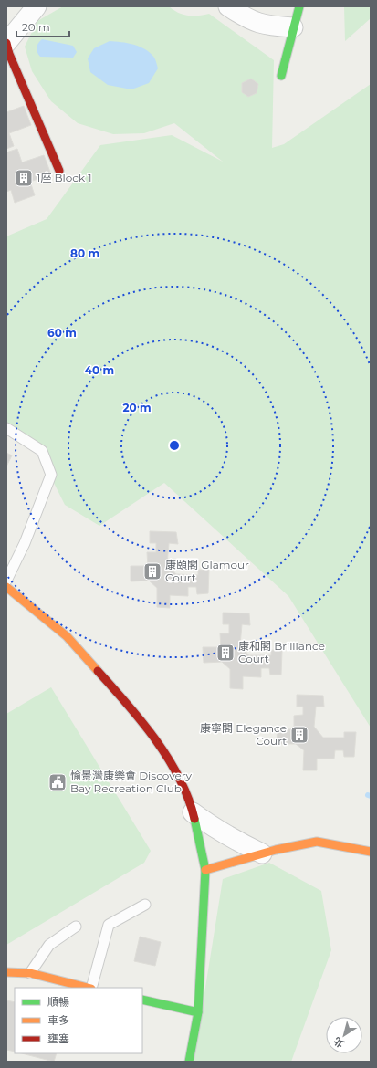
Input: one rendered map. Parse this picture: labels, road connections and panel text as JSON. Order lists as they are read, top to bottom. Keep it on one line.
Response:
{"places":{"building":["1座 Block 1","康頤閣 Glamour Court","康和閣 Brilliance Court","康寧閣 Elegance Court"],"public building":["愉景灣康樂會 Discovery Bay Recreation Club"]},"legend":["順暢","車多","壅塞"],"scale_bar":"20 m","north":"bottom left","rings":["80 m","60 m","40 m","20 m"]}
